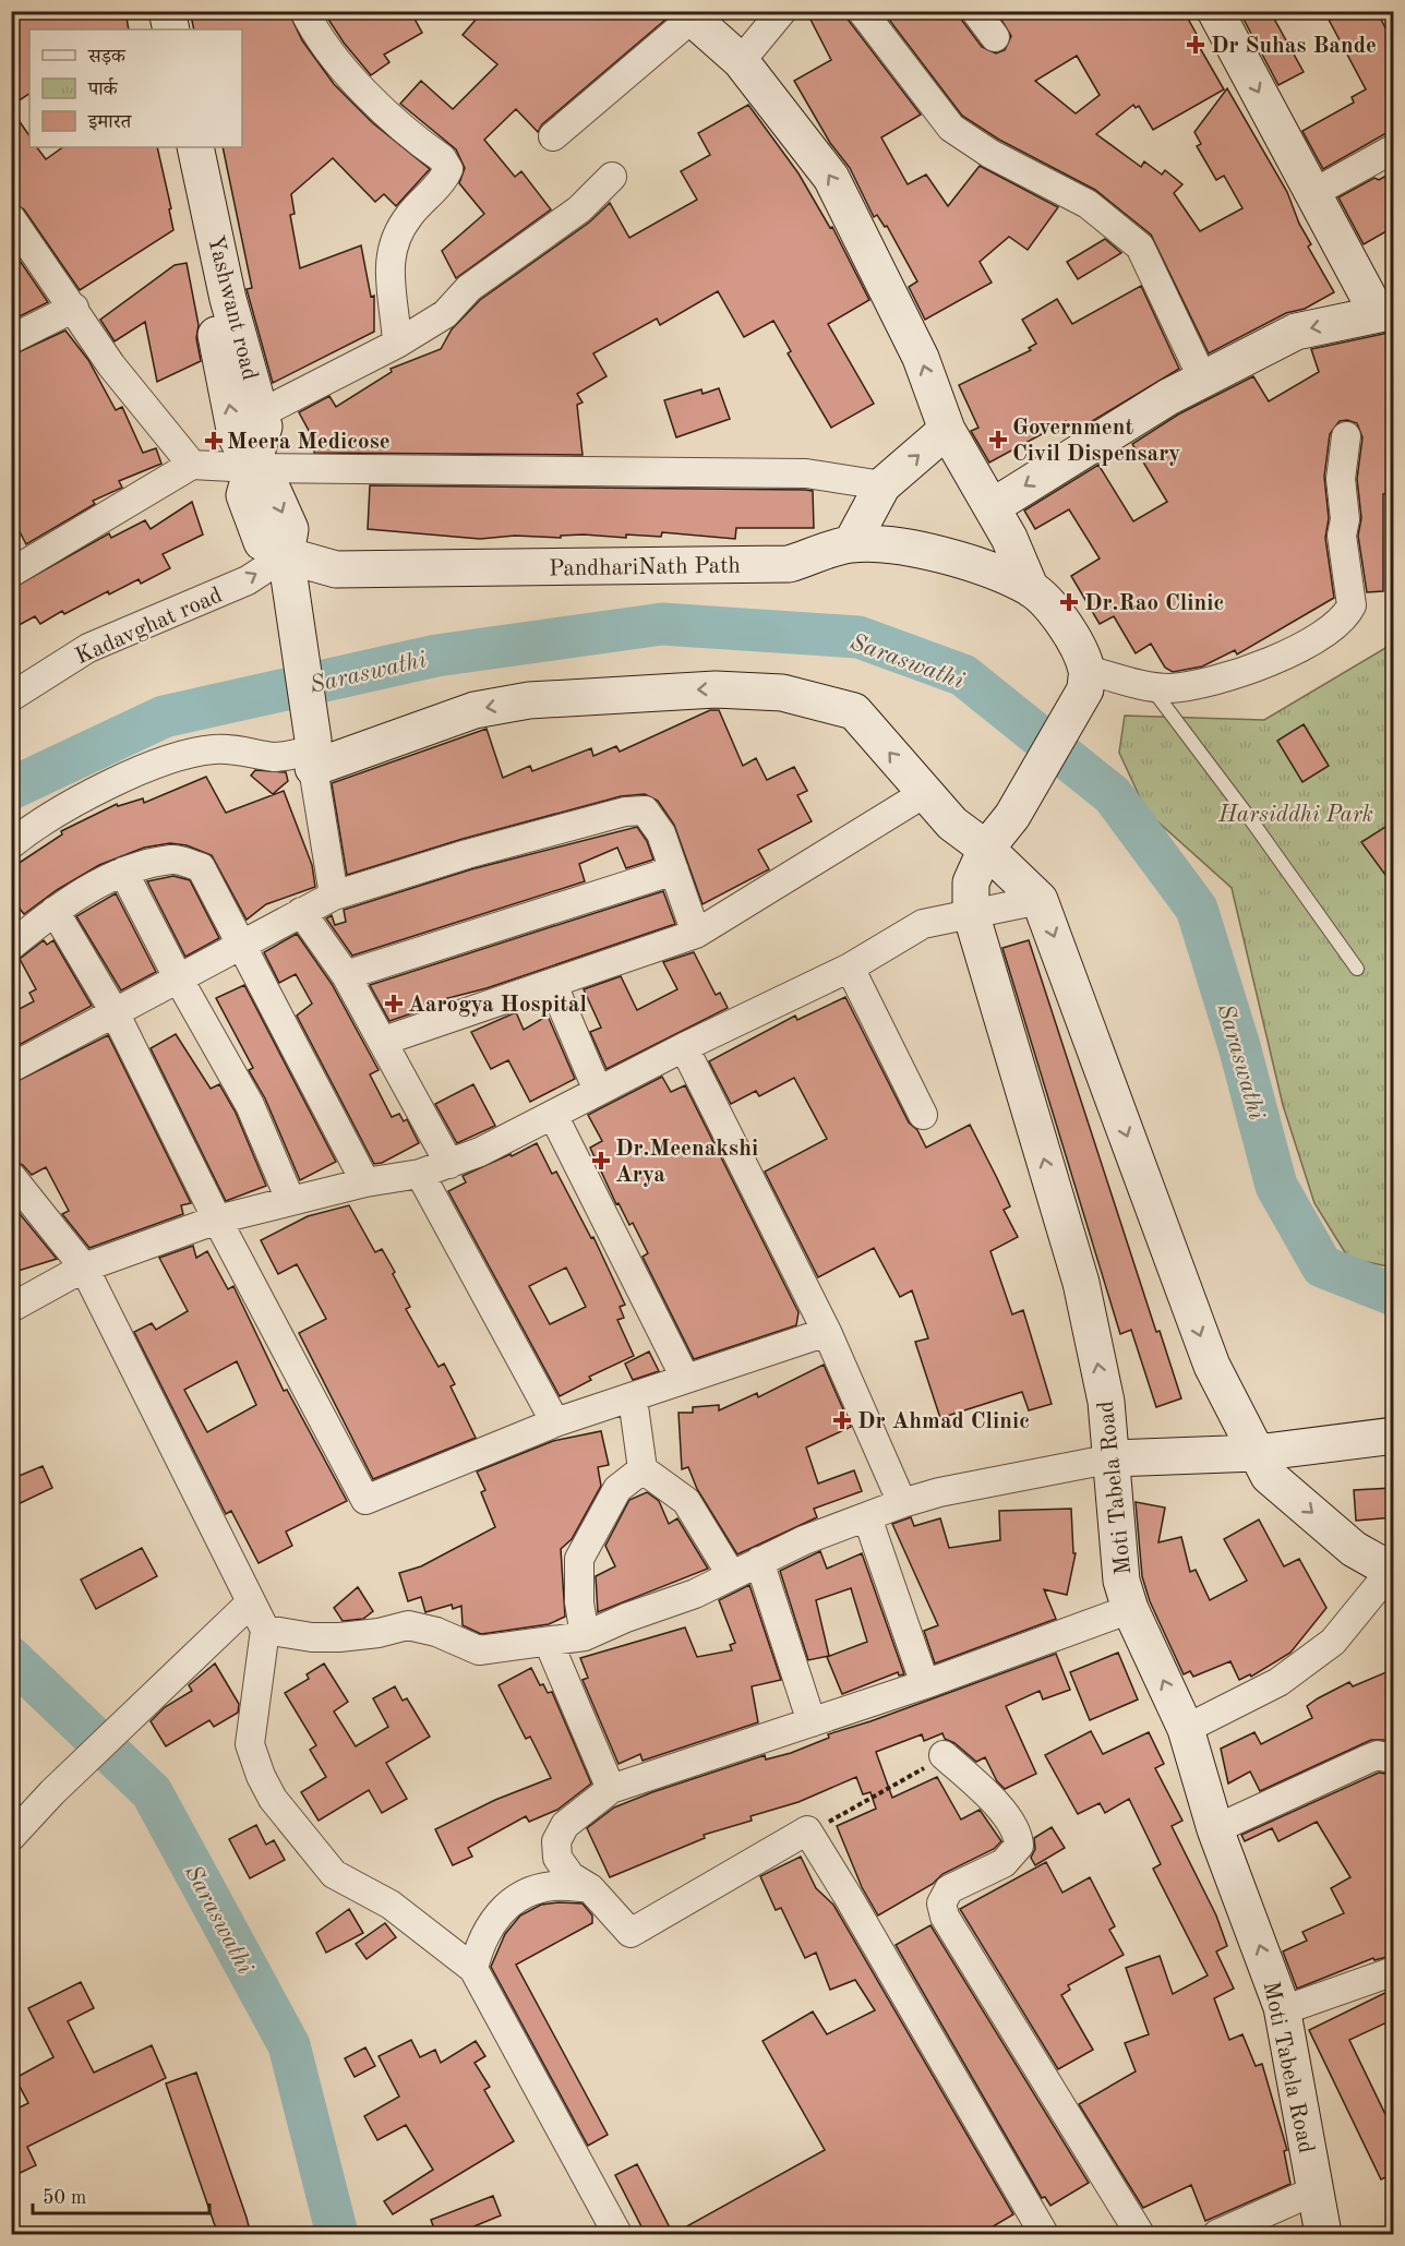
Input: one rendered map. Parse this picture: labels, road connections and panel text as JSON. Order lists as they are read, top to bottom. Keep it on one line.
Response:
{"streets":{"main road":["Yashwant road","PandhariNath Path","Moti Tabela Road"],"street":["Kadavghat road"]},"crossings":[["Yashwant road","PandhariNath Path"],["PandhariNath Path","Kadavghat road"]],"water":["Saraswathi"],"parks":["Harsiddhi Park"],"places":{"health":["Dr Suhas Bande","Government Civil Dispensary","Meera Medicose","Dr.Rao Clinic","Aarogya Hospital","Dr.Meenakshi Arya","Dr Ahmad Clinic"]},"legend":["सड़क","पार्क","इमारत"],"scale_bar":"50 m"}
